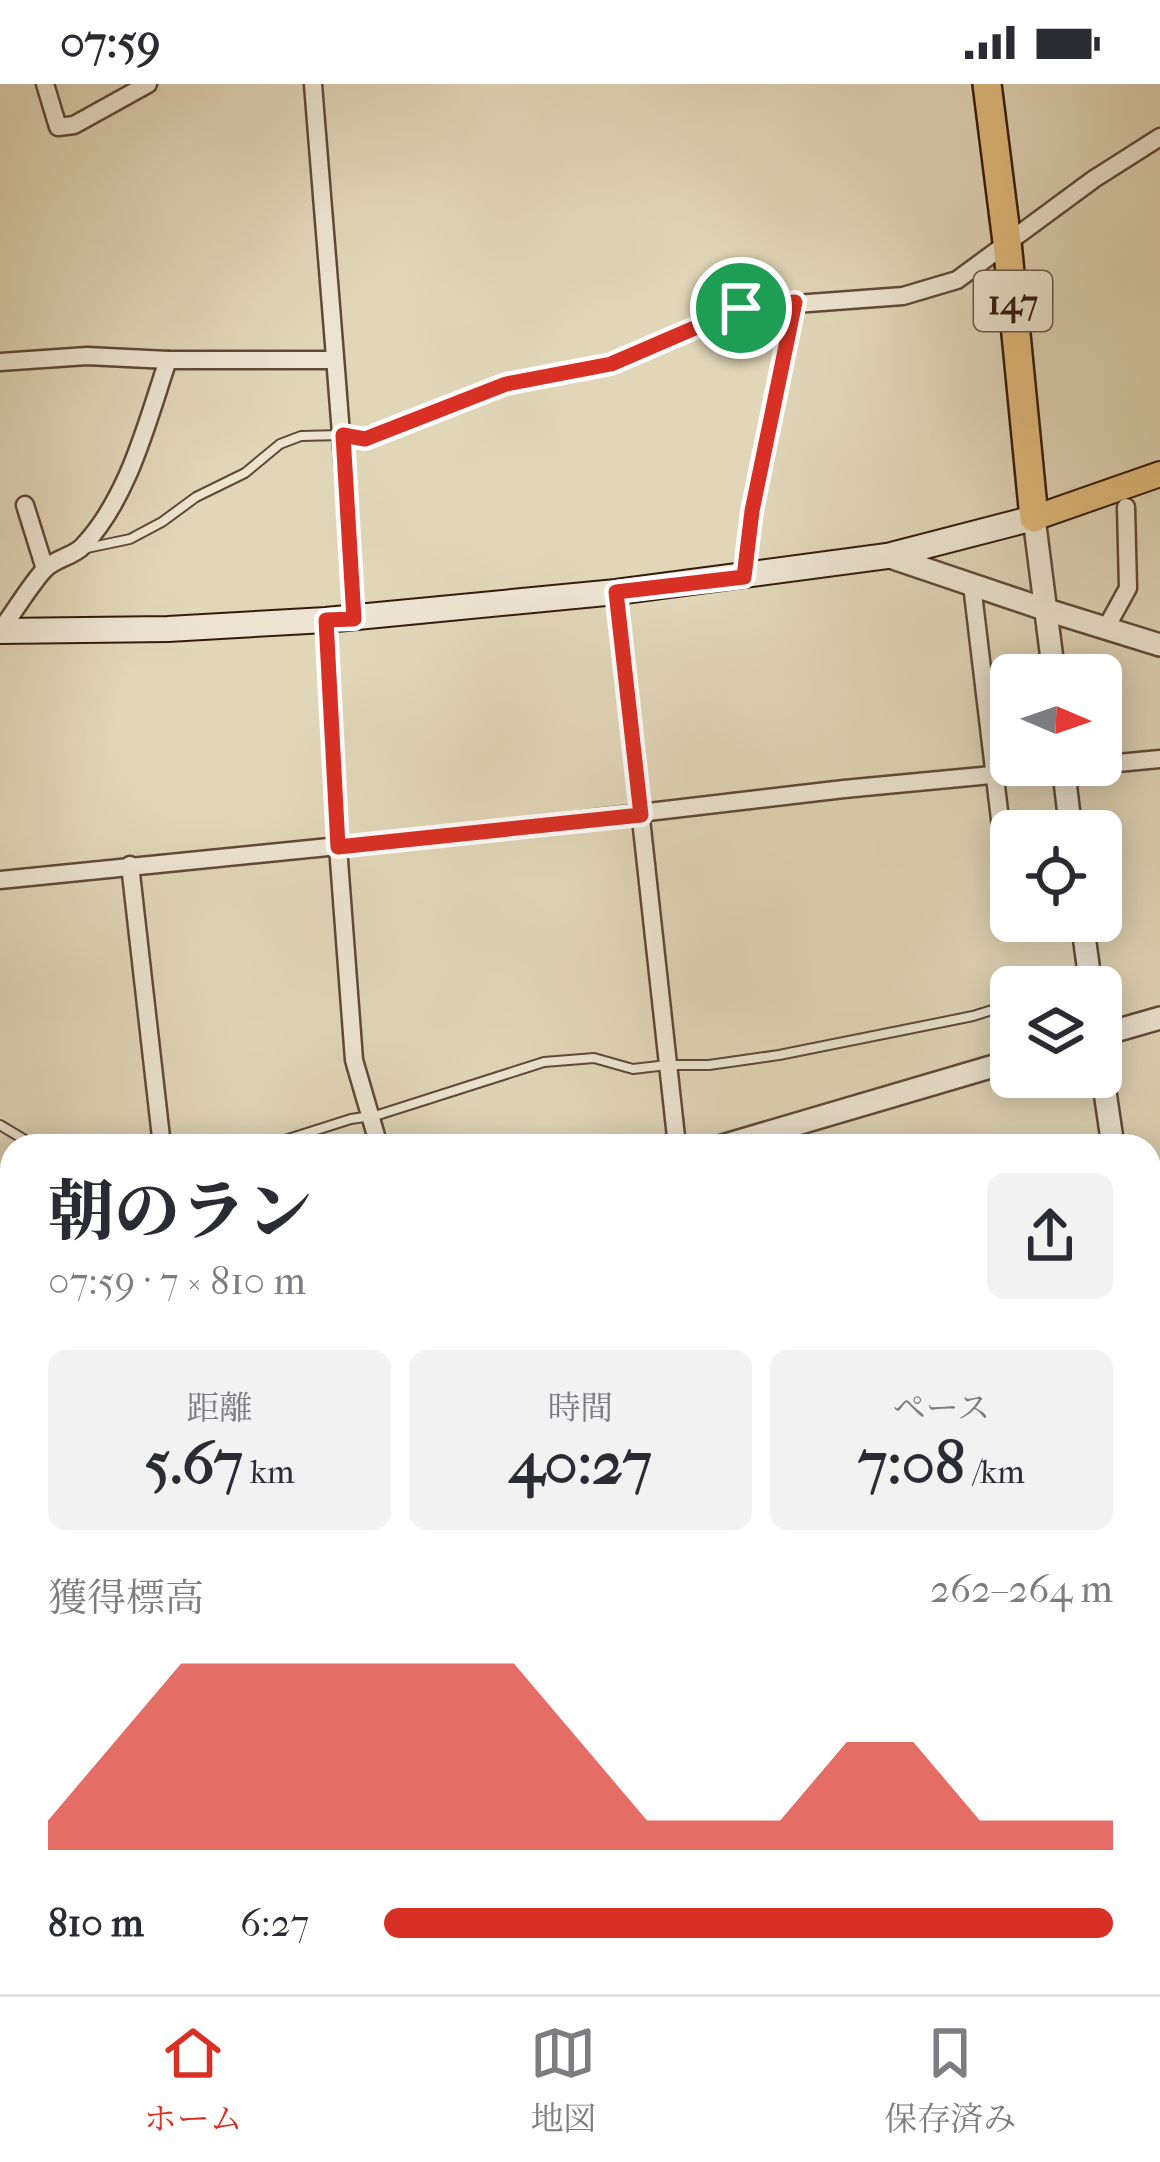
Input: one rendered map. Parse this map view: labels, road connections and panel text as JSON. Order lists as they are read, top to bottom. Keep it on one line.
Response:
{"streets":{"highway":["147"]},"north":"right","page":{"status":"07:59","heading":["朝のラン","07:59 · 7 × 810 m"],"stats":[["距離","5.67 km"],["時間","40:27"],["ペース","7:08 /km"]],"chart":["獲得標高","262–264 m"],"list":[{"name":"810 m","note":"6:27"}],"tabs":["ホーム","地図","保存済み"]}}
